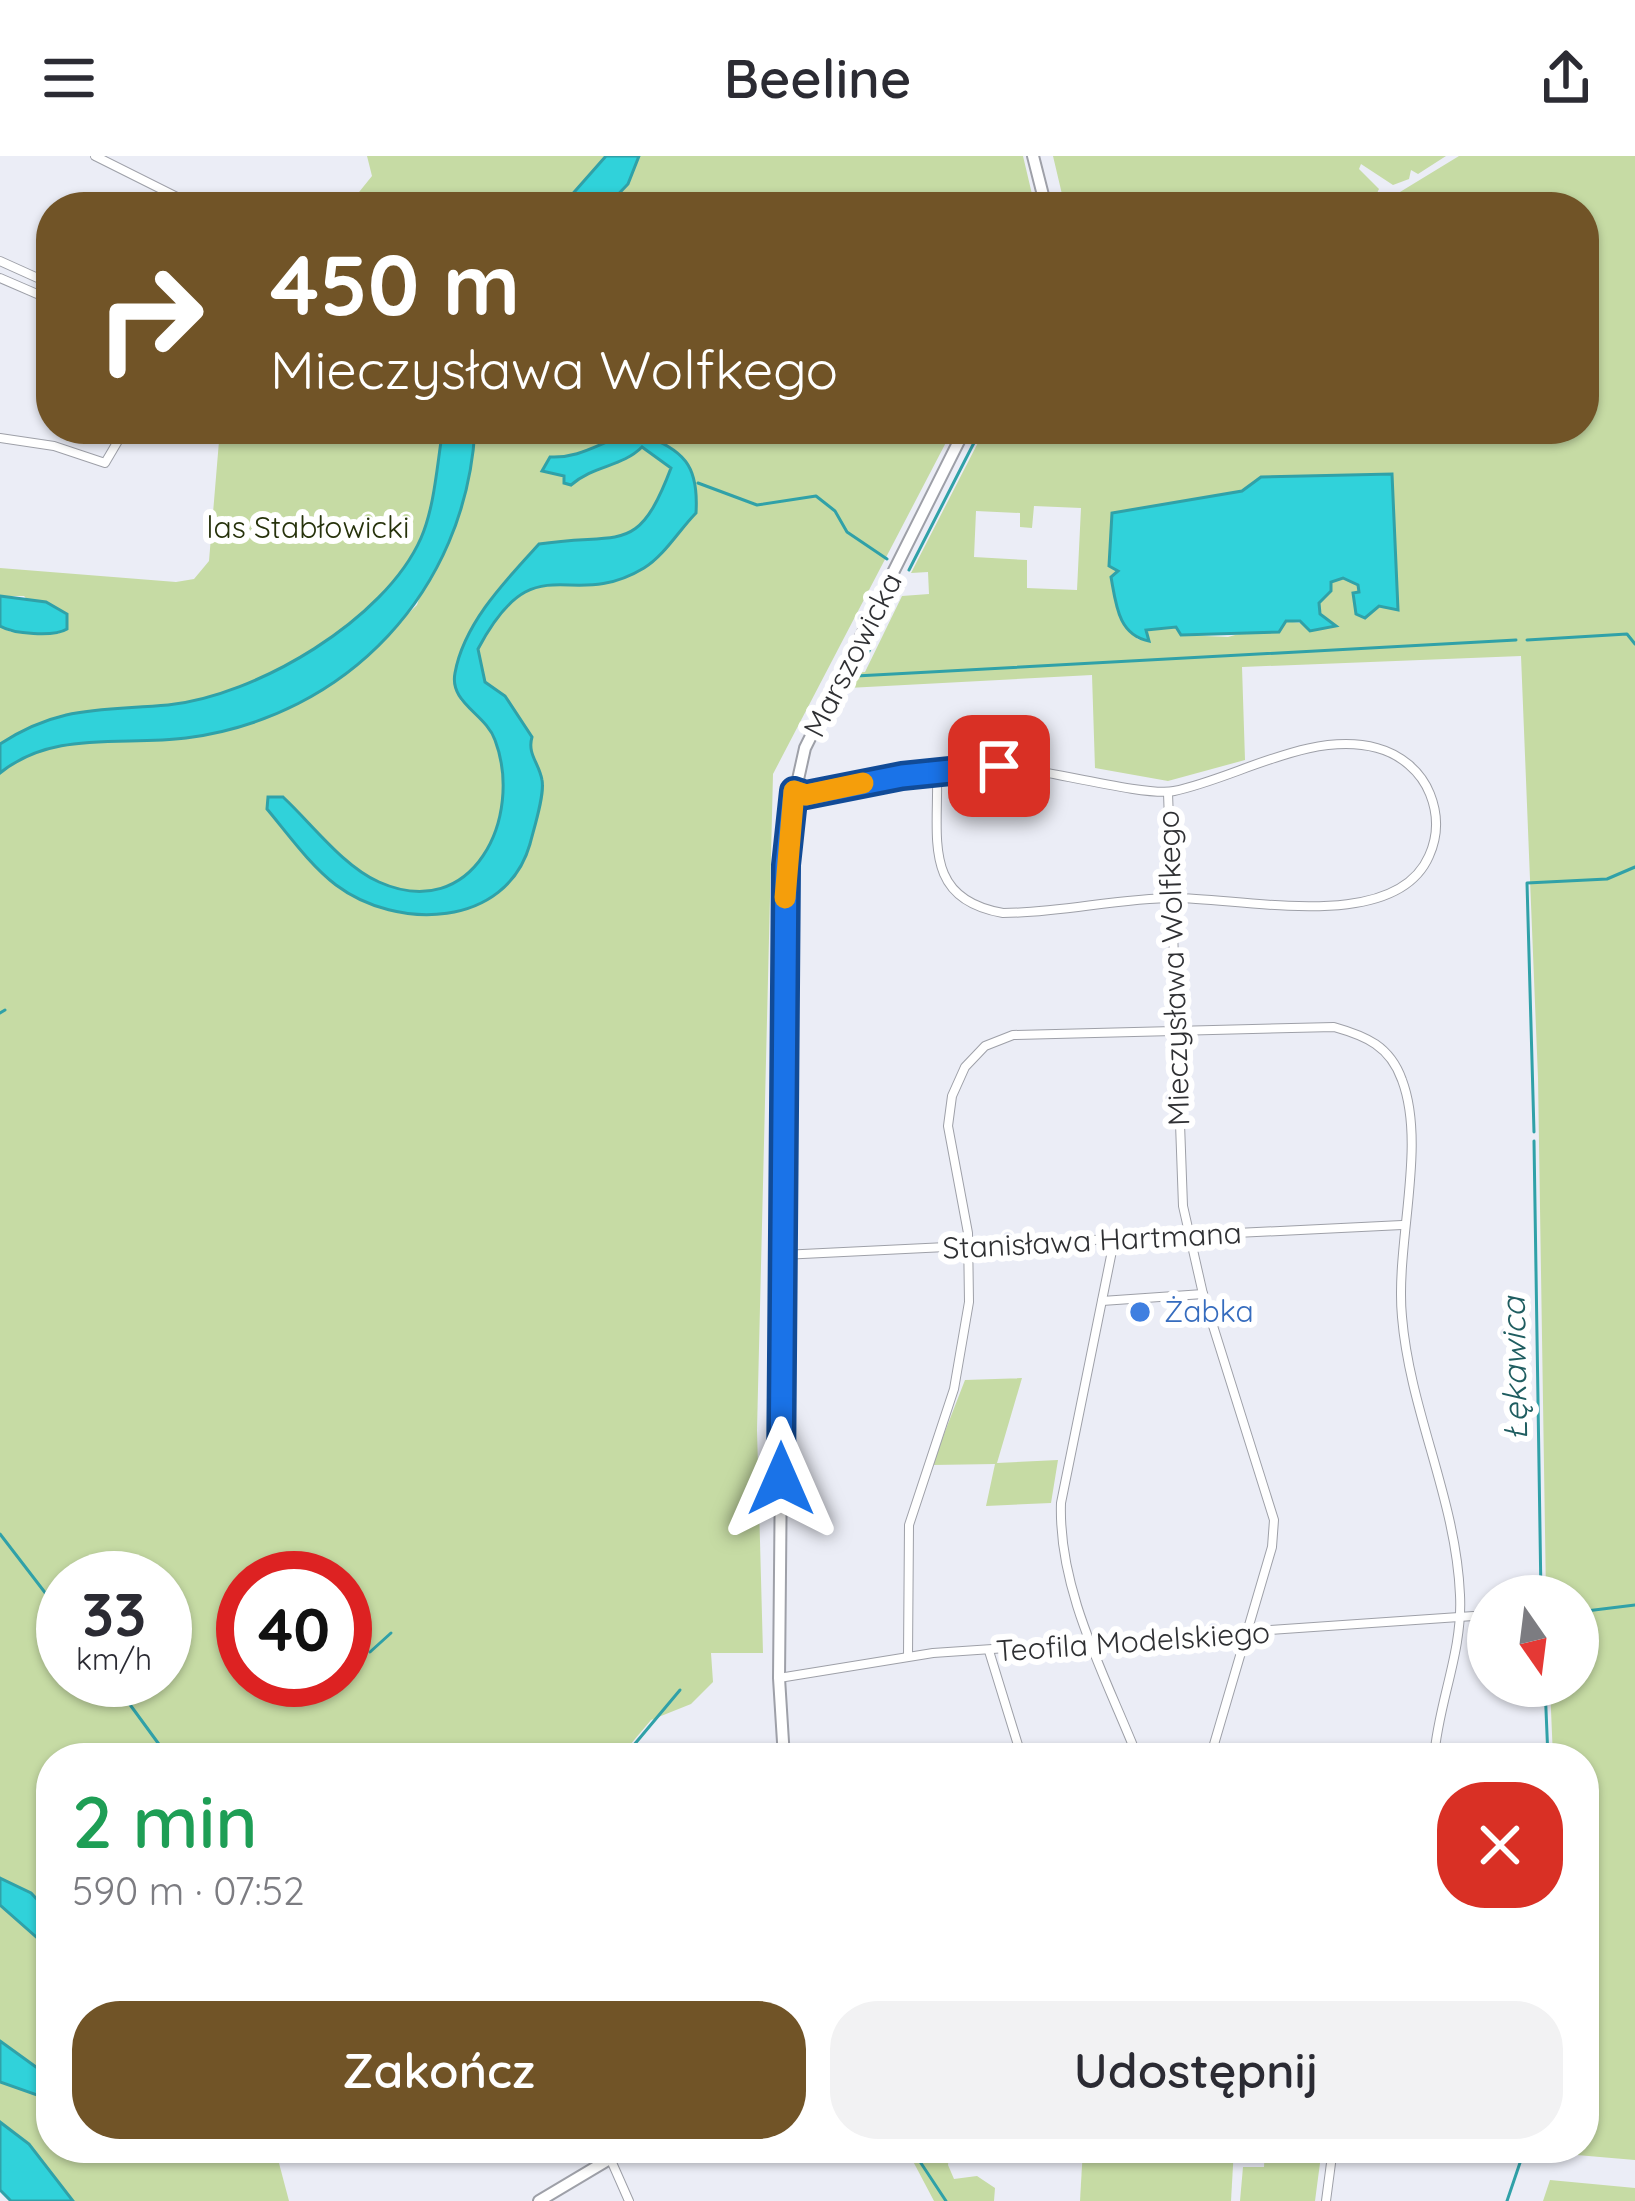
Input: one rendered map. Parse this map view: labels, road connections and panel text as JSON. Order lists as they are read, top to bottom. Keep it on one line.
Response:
{"streets":{"street":["Marszowicka","Mieczysława Wolfkego","Stanisława Hartmana","Teofila Modelskiego"]},"crossings":[["Marszowicka","Mieczysława Wolfkego"],["Marszowicka","Stanisława Hartmana"],["Marszowicka","Teofila Modelskiego"],["Mieczysława Wolfkego","Stanisława Hartmana"],["Mieczysława Wolfkego","Teofila Modelskiego"]],"water":["Łękawica"],"parks":["las Stabłowicki"],"places":["Żabka"],"north":"bottom","page":{"header":"Beeline","turn":["450 m","Mieczysława Wolfkego"],"speed":"33 km/h","limit":"40","heading":["2 min","590 m · 07:52"],"buttons":["Zakończ","Udostępnij"]}}
